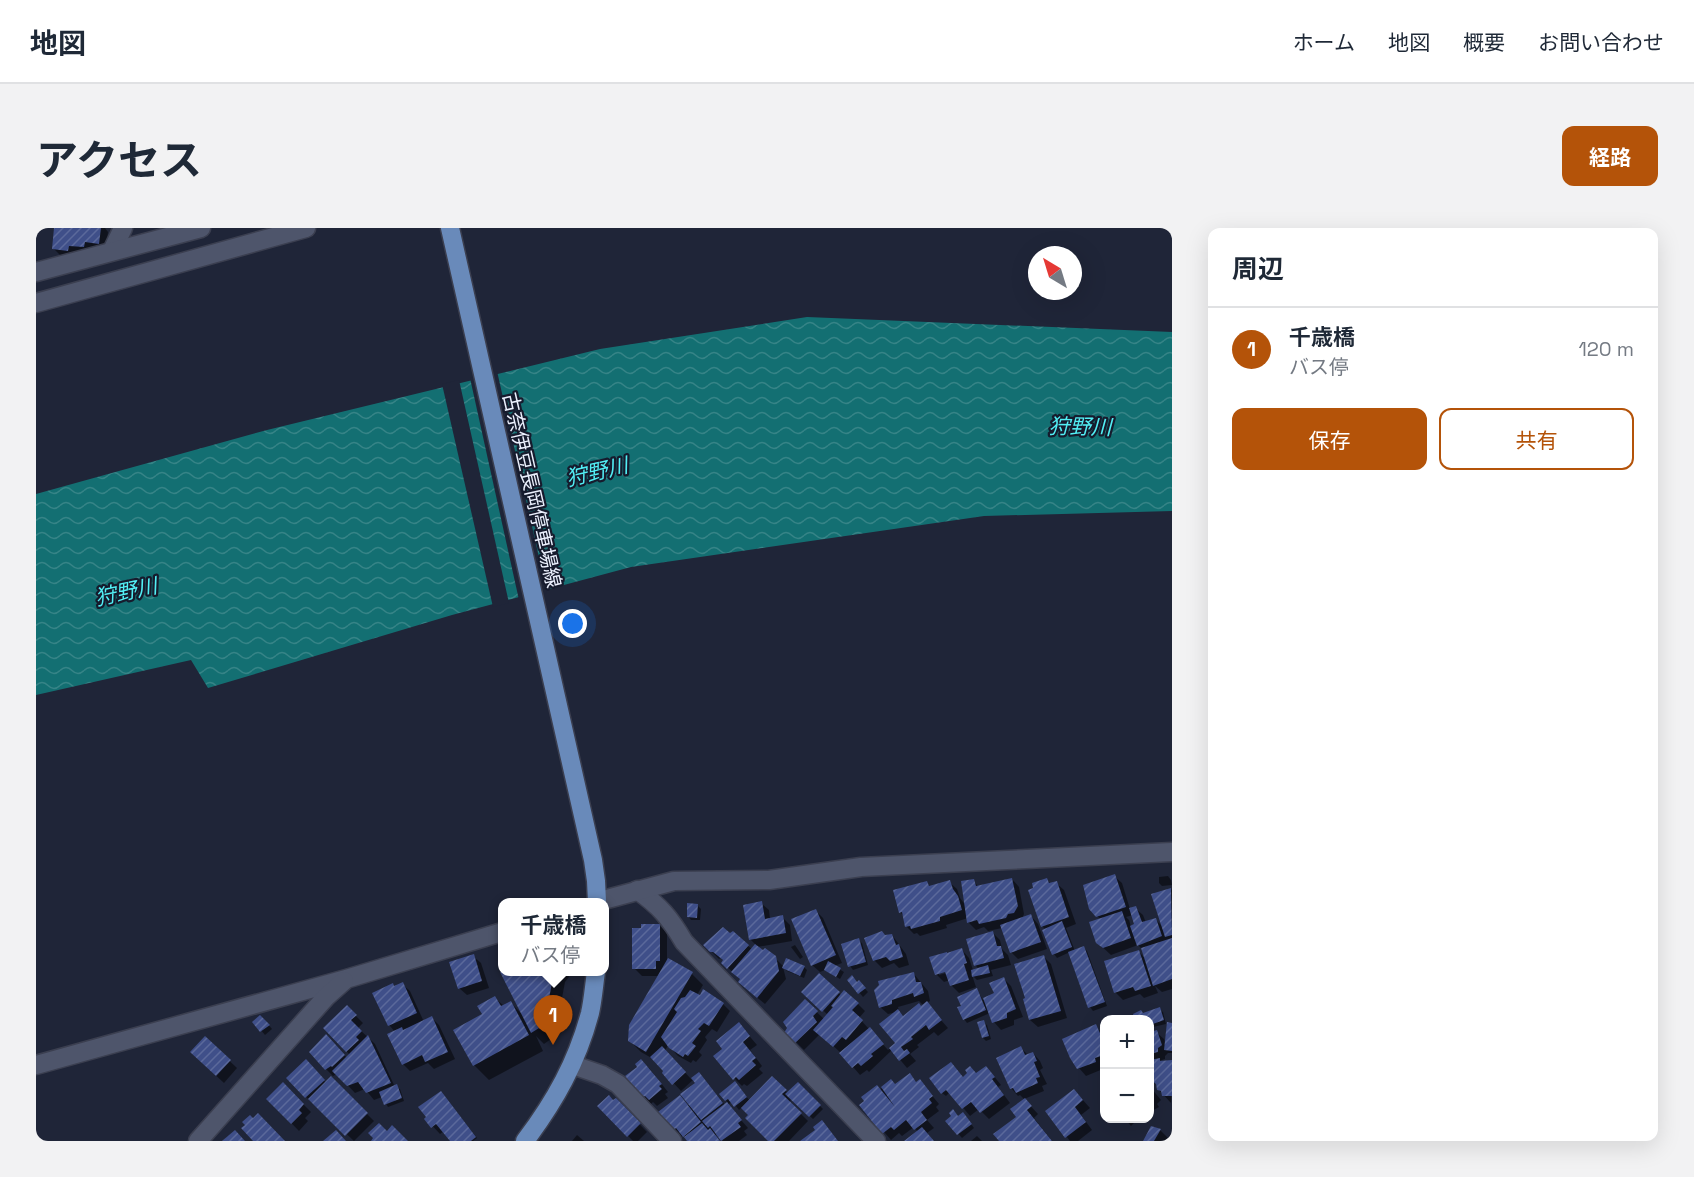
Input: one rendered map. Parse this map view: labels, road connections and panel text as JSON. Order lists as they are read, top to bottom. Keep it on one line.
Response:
{"streets":{"main road":["古奈伊豆長岡停車場線"]},"water":["狩野川"],"north":"top left","page":{"header":"地図","nav":["ホーム","地図","概要","お問い合わせ"],"title":"アクセス","buttons":["経路",["保存","共有"]],"heading":"周辺","list":[{"mark":"1","name":"千歳橋","note":"バス停","value":"120 m"}],"popup":["千歳橋","バス停"],"pins":"1","map_buttons":["+","−"]}}
